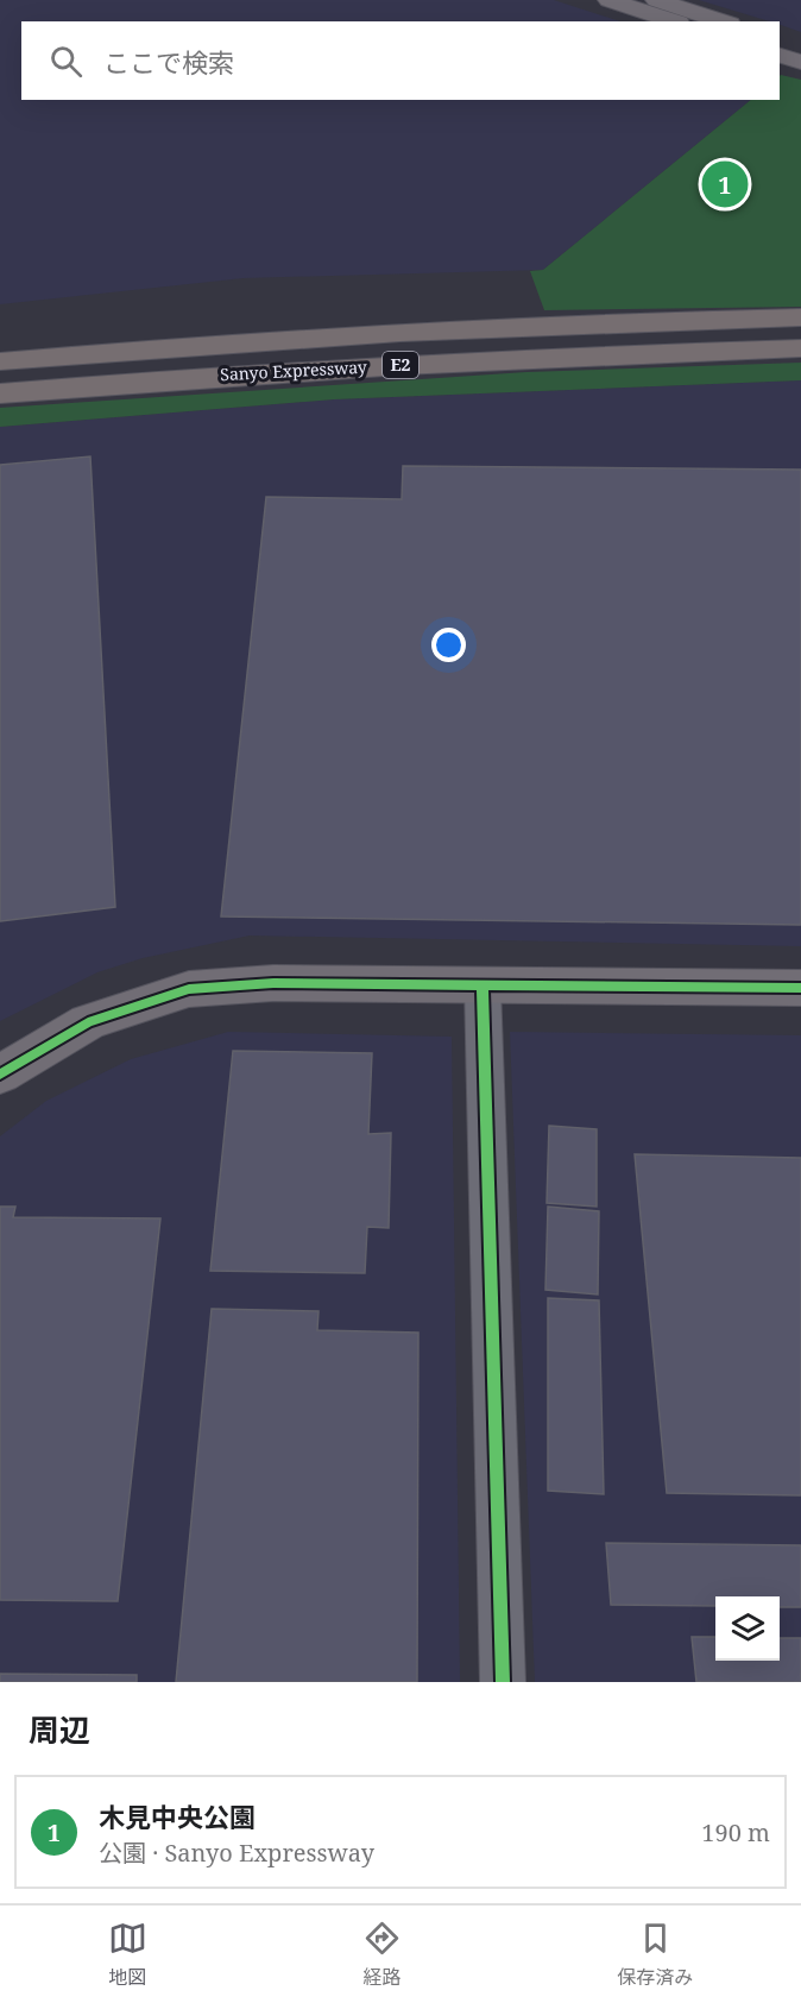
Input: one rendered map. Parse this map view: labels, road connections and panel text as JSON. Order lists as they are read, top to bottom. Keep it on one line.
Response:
{"streets":{"highway":["E2","Sanyo Expressway"]},"page":{"search":"ここで検索","pins":"1","heading":"周辺","list":[{"mark":"1","name":"木見中央公園","note":"公園 · Sanyo Expressway","value":"190 m"}],"nav":["地図","経路","保存済み"]}}
